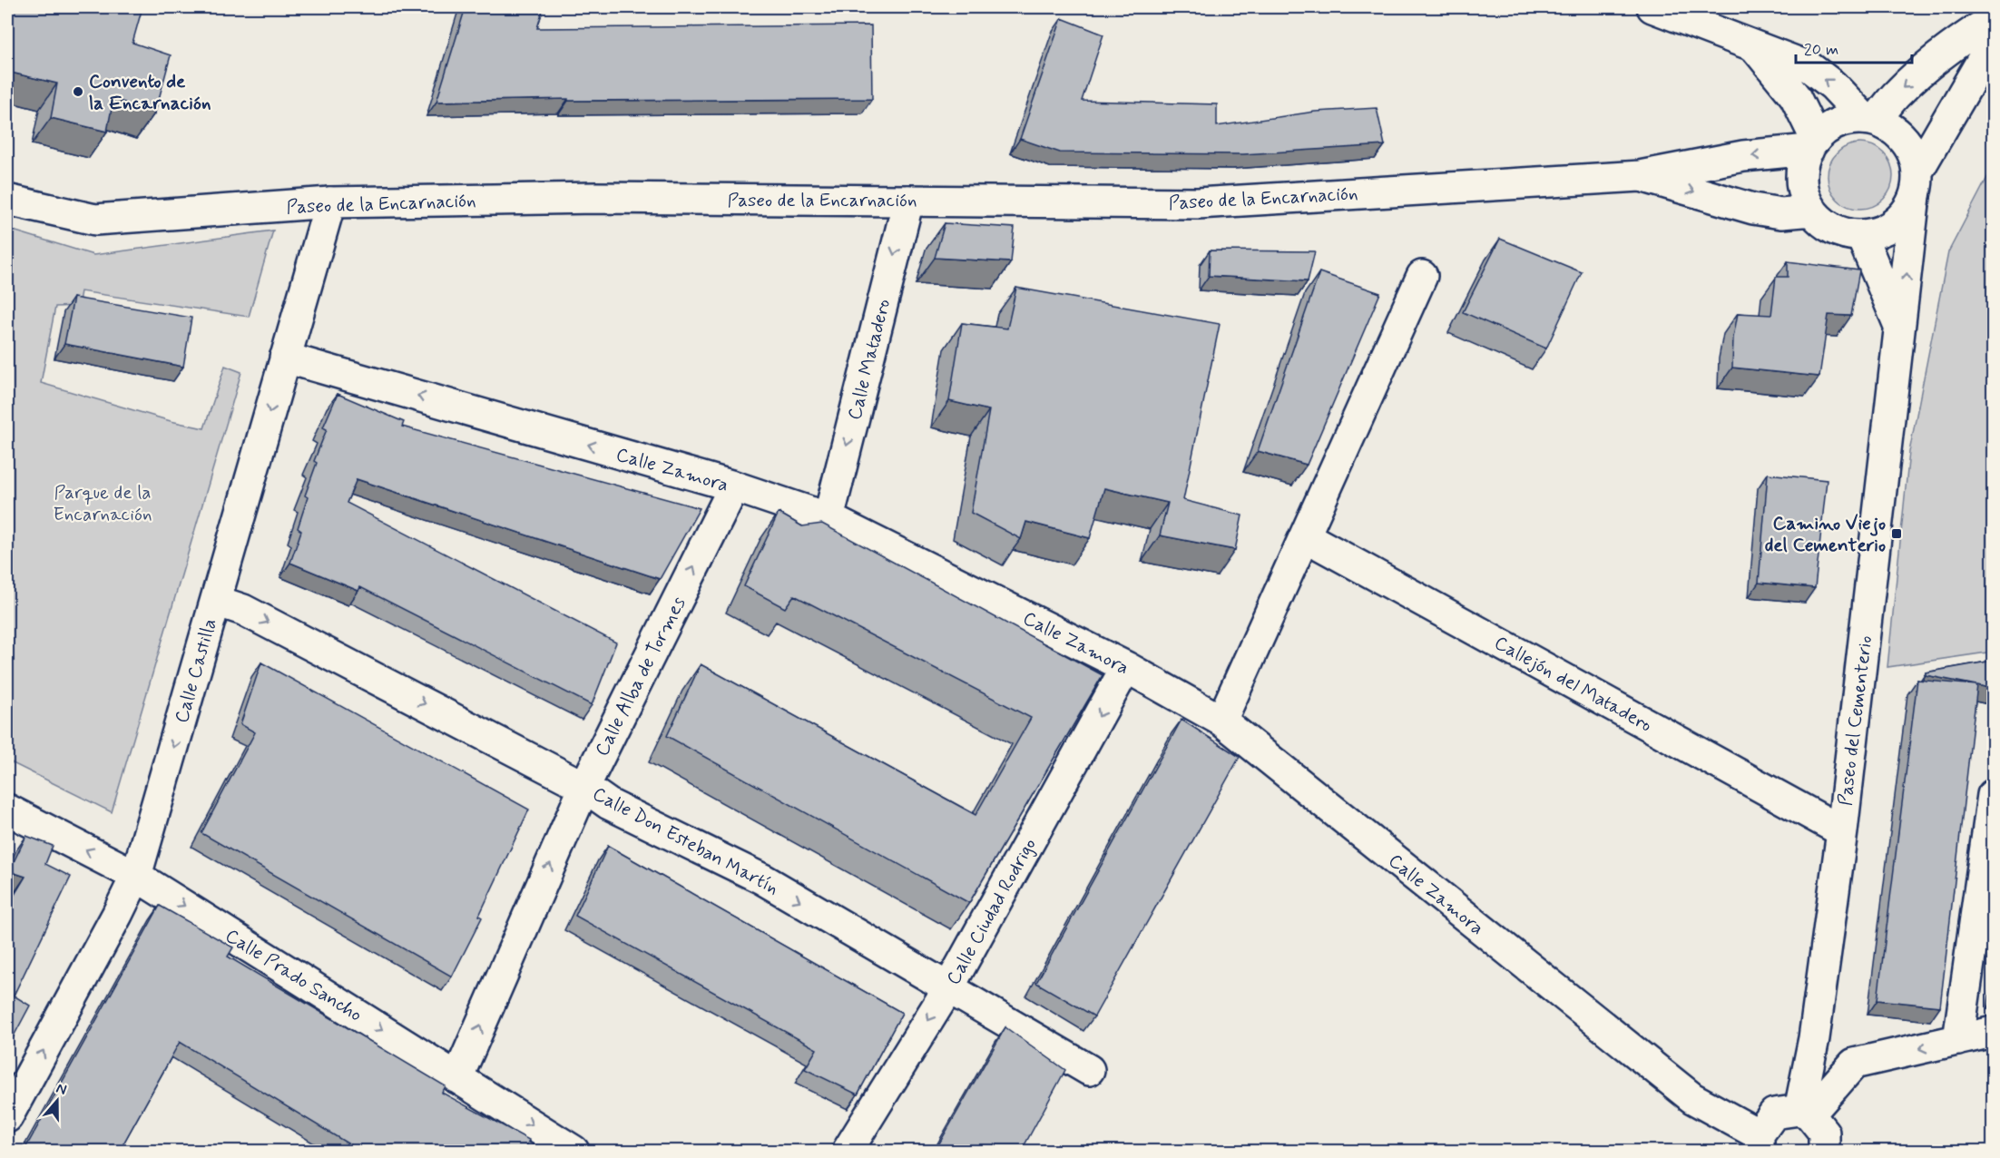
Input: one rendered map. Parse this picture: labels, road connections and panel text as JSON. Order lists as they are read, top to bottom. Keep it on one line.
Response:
{"streets":{"street":["Paseo de la Encarnación","Calle Matadero","Calle Zamora","Calle Castilla","Calle Alba de Tormes","Callejón del Matadero","Paseo del Cementerio","Calle Don Esteban Martín","Calle Ciudad Rodrigo","Calle Prado Sancho"]},"crossings":[["Paseo de la Encarnación","Calle Matadero"],["Paseo de la Encarnación","Calle Castilla"],["Paseo de la Encarnación","Paseo del Cementerio"],["Calle Matadero","Calle Zamora"],["Calle Zamora","Calle Castilla"],["Calle Zamora","Calle Alba de Tormes"],["Calle Zamora","Calle Ciudad Rodrigo"],["Calle Castilla","Calle Don Esteban Martín"],["Calle Castilla","Calle Prado Sancho"],["Calle Alba de Tormes","Calle Don Esteban Martín"],["Calle Alba de Tormes","Calle Prado Sancho"],["Callejón del Matadero","Paseo del Cementerio"],["Calle Don Esteban Martín","Calle Ciudad Rodrigo"]],"one_way":["Calle Matadero","Calle Alba de Tormes","Calle Don Esteban Martín","Calle Ciudad Rodrigo"],"parks":["Parque de la Encarnación"],"places":{"other":["Convento de la Encarnación"],"transit":["Camino Viejo del Cementerio"]},"scale_bar":"20 m","north":"top"}
